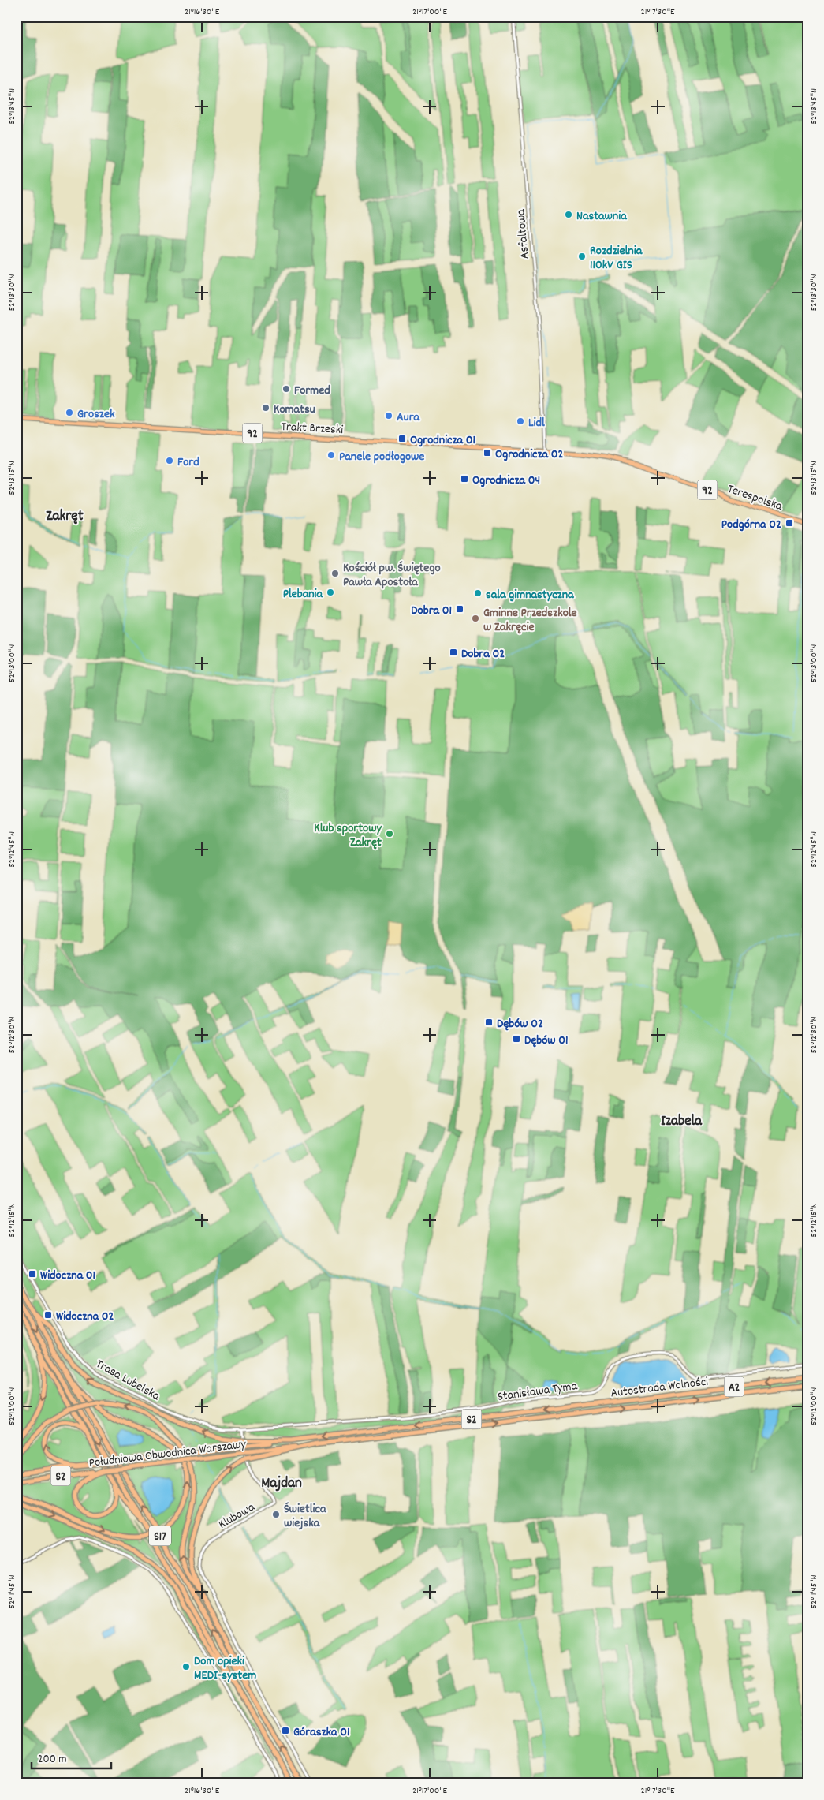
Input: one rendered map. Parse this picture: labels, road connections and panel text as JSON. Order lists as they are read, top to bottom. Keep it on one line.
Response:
{"streets":{"highway":["Autostrada Wolności","A2","S2","Południowa Obwodnica Warszawy","S17"],"main road":["Trakt Brzeski","92","Terespolska"],"street":["Asfaltowa","Trasa Lubelska","Stanisława Tyma","Klubowa"]},"crossings":[["Asfaltowa","Trakt Brzeski"],["Trakt Brzeski","Terespolska"],["Trasa Lubelska","Stanisława Tyma"],["Autostrada Wolności","S2"],["Stanisława Tyma","Klubowa"],["S2","Południowa Obwodnica Warszawy"]],"districts":["Zakręt","Izabela","Majdan"],"places":{"other":["Nastawnia","Rozdzielnia 110kV GIS","Formed","Komatsu","Groszek","Aura","Lidl","Panele podłogowe","Ford","Kościół pw. Świętego Pawła Apostoła","Plebania","sala gimnastyczna","Gminne Przedszkole w Zakręcie","Klub sportowy Zakręt","Świetlica wiejska","Dom opieki MEDI-system"],"transit":["Ogrodnicza 01","Ogrodnicza 02","Ogrodnicza 04","Podgórna 02","Dobra 01","Dobra 02","Dębów 02","Dębów 01","Widoczna 01","Widoczna 02","Góraszka 01"]},"scale_bar":"200 m","coordinates":["21°16'30\"E","21°17'00\"E","21°17'30\"E","52°13'45\"N","52°13'30\"N","52°13'15\"N","52°13'00\"N","52°12'45\"N","52°12'30\"N","52°12'15\"N","52°12'00\"N","52°11'45\"N"]}
